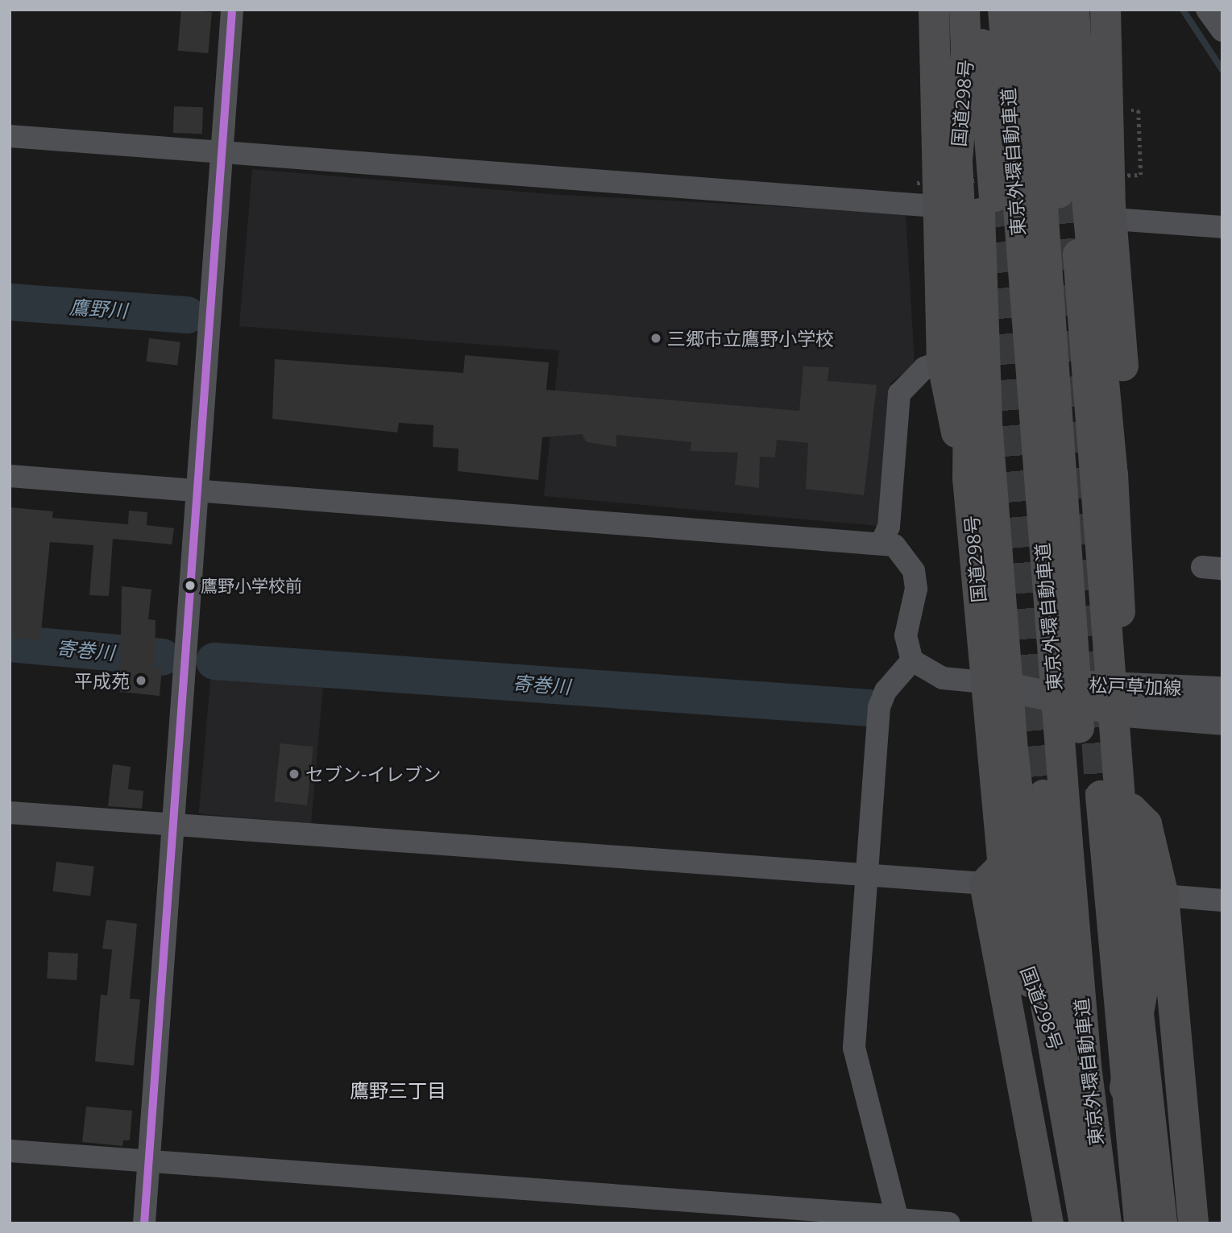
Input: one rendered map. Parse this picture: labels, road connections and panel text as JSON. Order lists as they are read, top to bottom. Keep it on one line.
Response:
{"streets":{"highway":["国道298号","東京外環自動車道"],"main road":["松戸草加線"]},"crossings":[["国道298号","松戸草加線"]],"districts":["鷹野三丁目"],"water":["鷹野川","寄巻川"],"places":["三郷市立鷹野小学校","鷹野小学校前","平成苑","セブン-イレブン"]}
